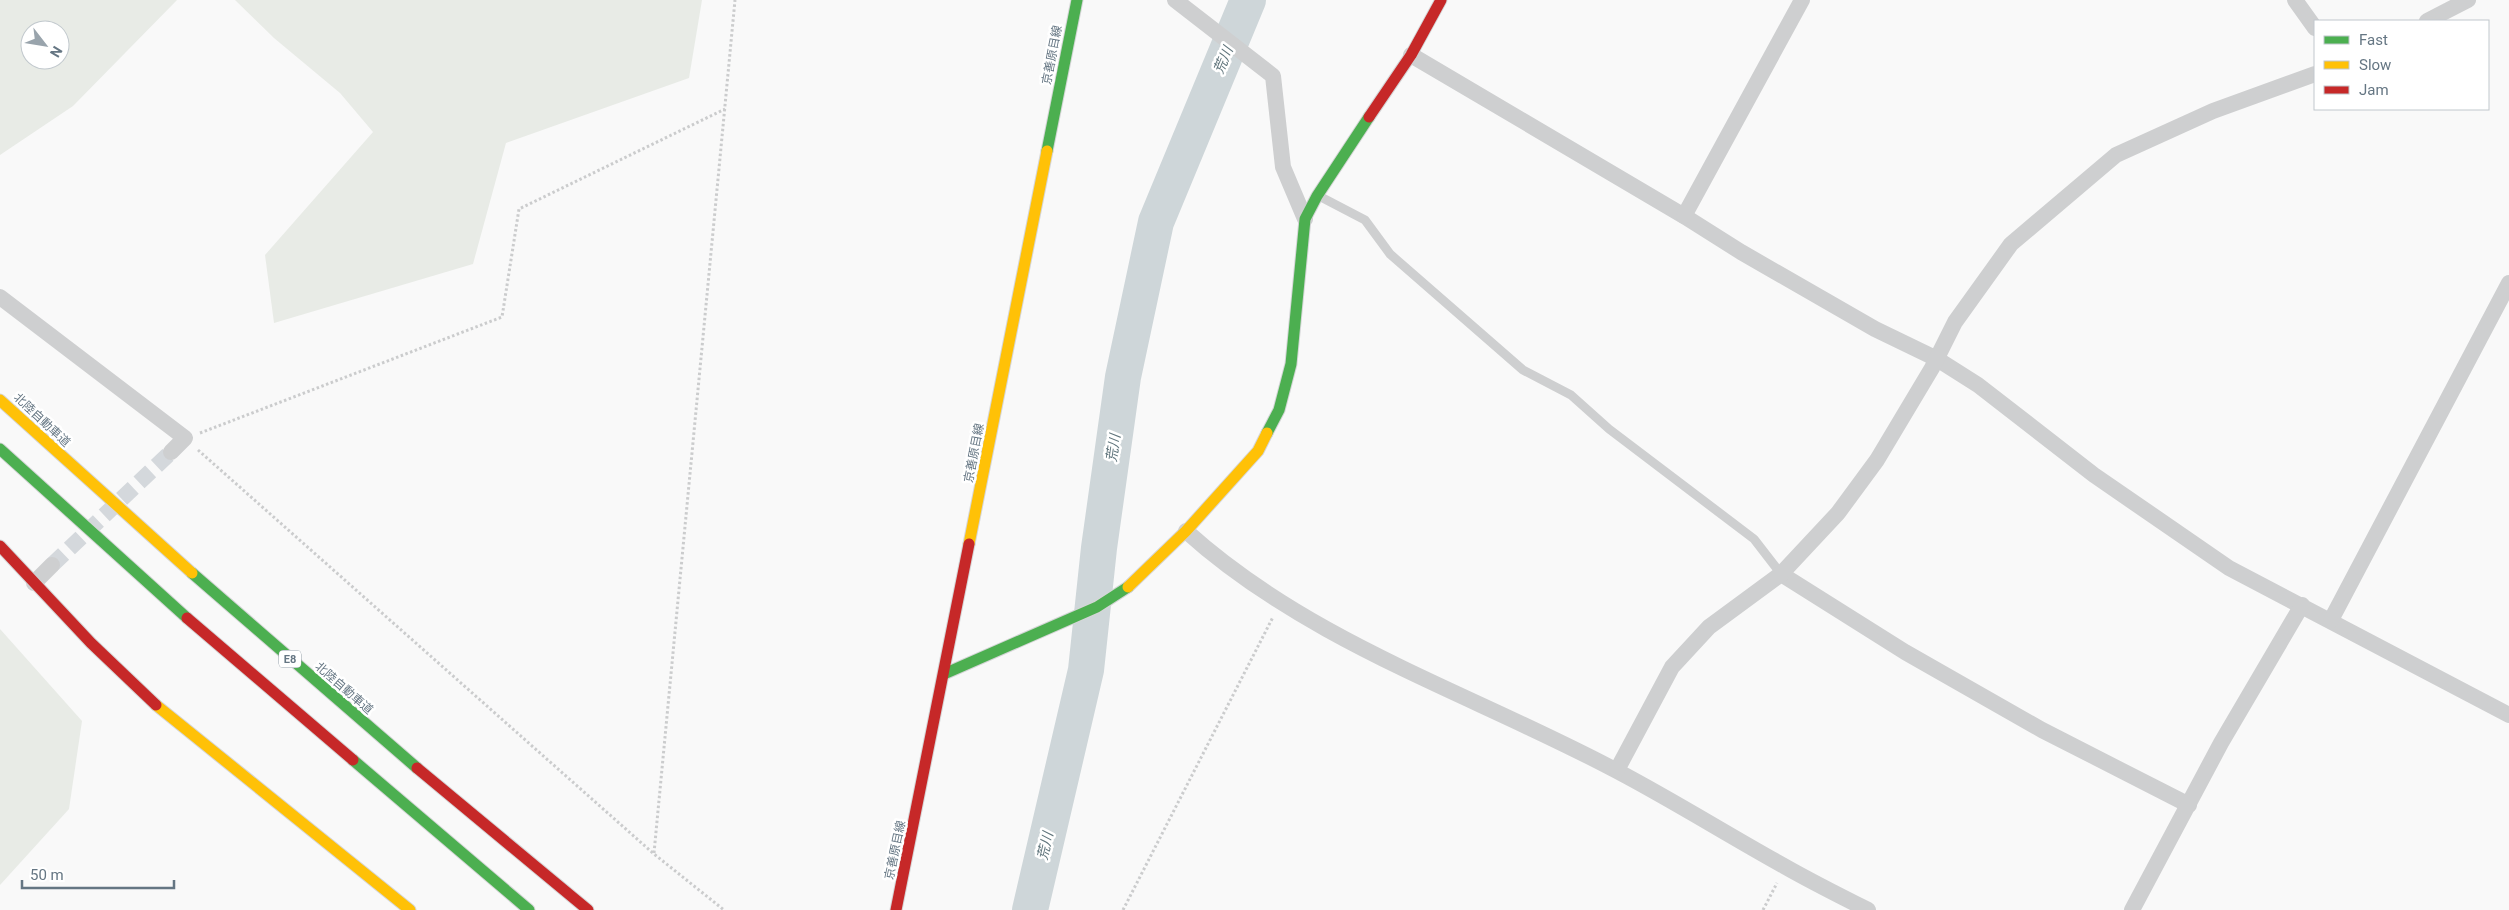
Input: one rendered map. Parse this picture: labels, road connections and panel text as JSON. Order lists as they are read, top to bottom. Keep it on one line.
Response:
{"streets":{"main road":["京善原目線","北陸自動車道","E8"]},"water":["荒川"],"legend":["Fast","Slow","Jam"],"scale_bar":"50 m","north":"bottom right"}
